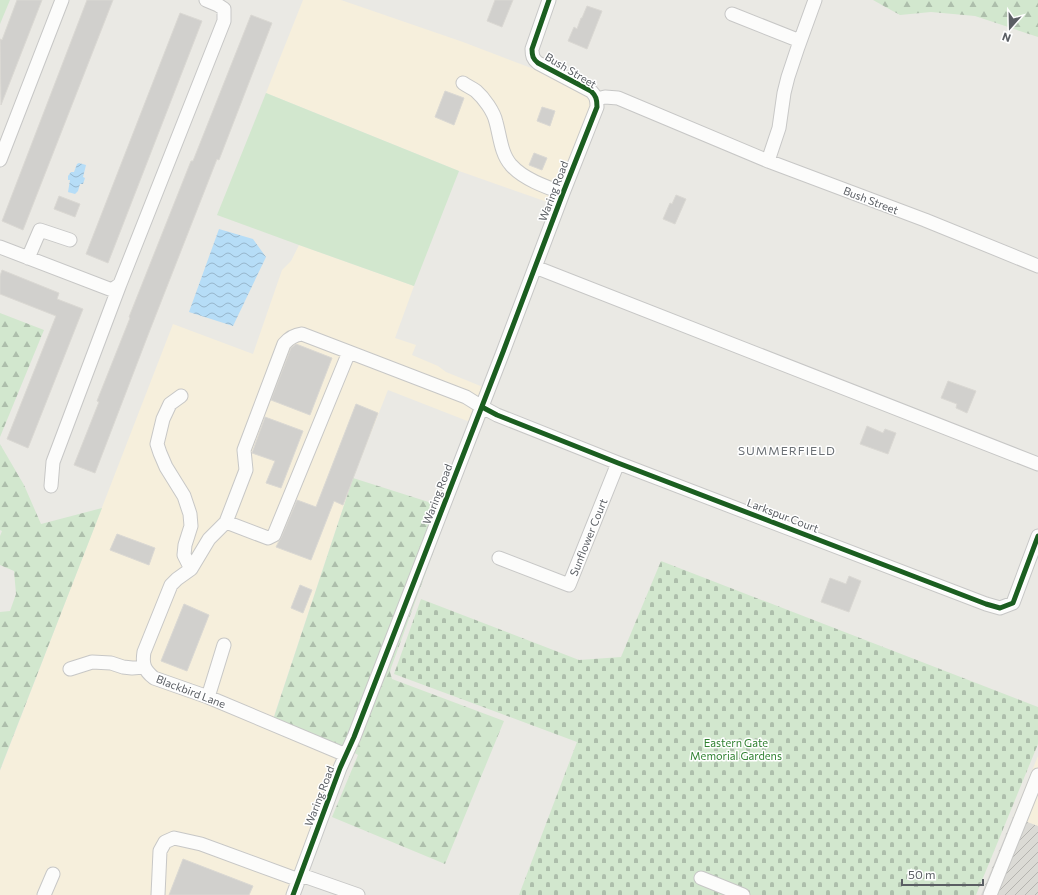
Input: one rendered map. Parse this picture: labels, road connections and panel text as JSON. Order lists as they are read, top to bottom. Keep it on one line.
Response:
{"streets":{"street":["Bush Street","Waring Road","Larkspur Court","Sunflower Court","Blackbird Lane"]},"crossings":[["Bush Street","Waring Road"],["Waring Road","Larkspur Court"],["Waring Road","Blackbird Lane"],["Larkspur Court","Sunflower Court"]],"districts":["SUMMERFIELD"],"parks":["Eastern Gate Memorial Gardens"],"scale_bar":"50 m","north":"bottom"}
